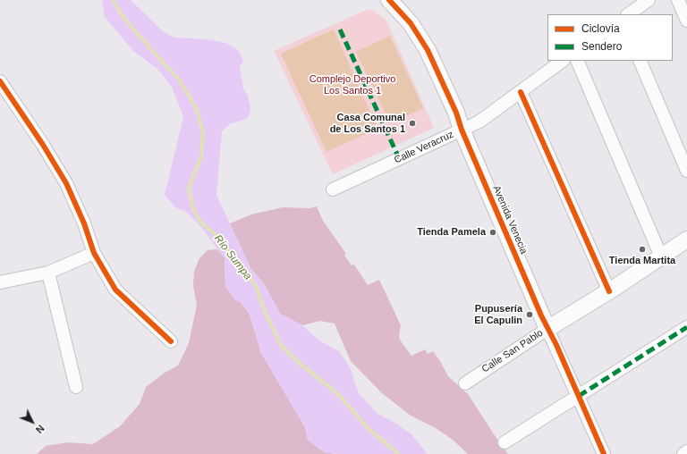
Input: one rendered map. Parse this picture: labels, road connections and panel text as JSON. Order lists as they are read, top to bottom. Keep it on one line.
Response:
{"streets":{"street":["Calle Veracruz","Avenida Venecia","Calle San Pablo"]},"crossings":[["Calle Veracruz","Avenida Venecia"],["Avenida Venecia","Calle San Pablo"]],"water":["Río Sumpa"],"parks":["Complejo Deportivo Los Santos 1"],"places":["Casa Comunal de Los Santos 1","Tienda Pamela","Tienda Martita","Pupusería El Capulin"],"legend":["Ciclovía","Sendero"],"north":"bottom right"}
